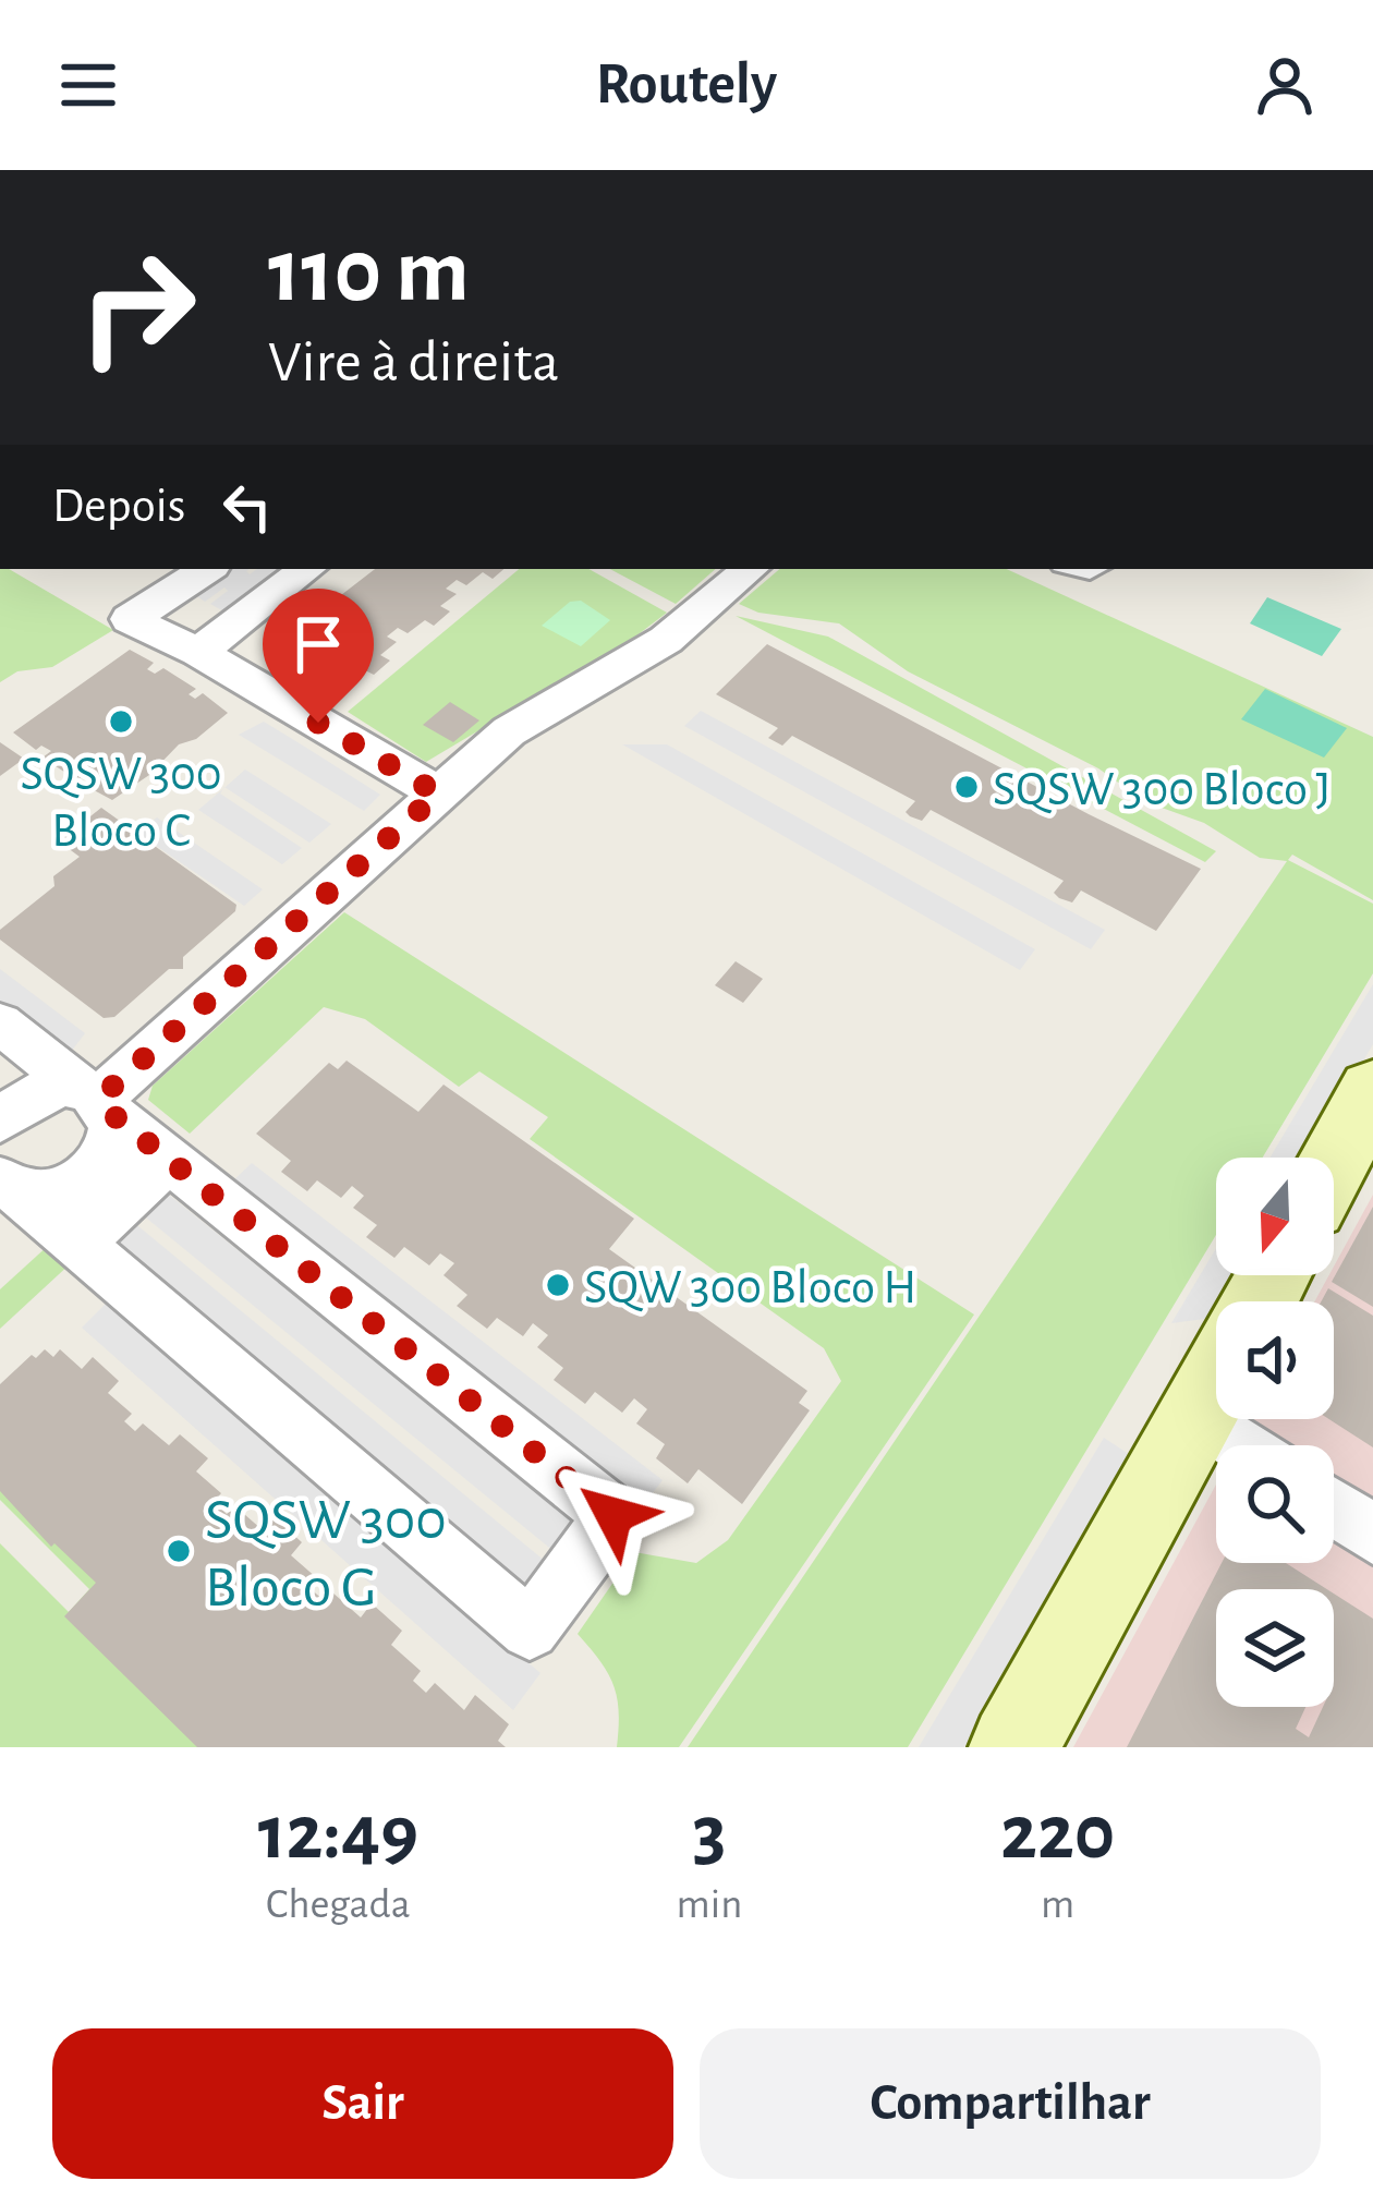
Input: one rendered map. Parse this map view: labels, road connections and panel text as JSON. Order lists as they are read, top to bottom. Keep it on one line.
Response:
{"places":["SQSW 300 Bloco C","SQSW 300 Bloco J","SQW 300 Bloco H","SQSW 300 Bloco G"],"north":"bottom","page":{"header":"Routely","turn":["110 m","Vire à direita"],"then":"Depois","eta":["12:49","Chegada","3","min","220","m"],"buttons":["Sair","Compartilhar"]}}
